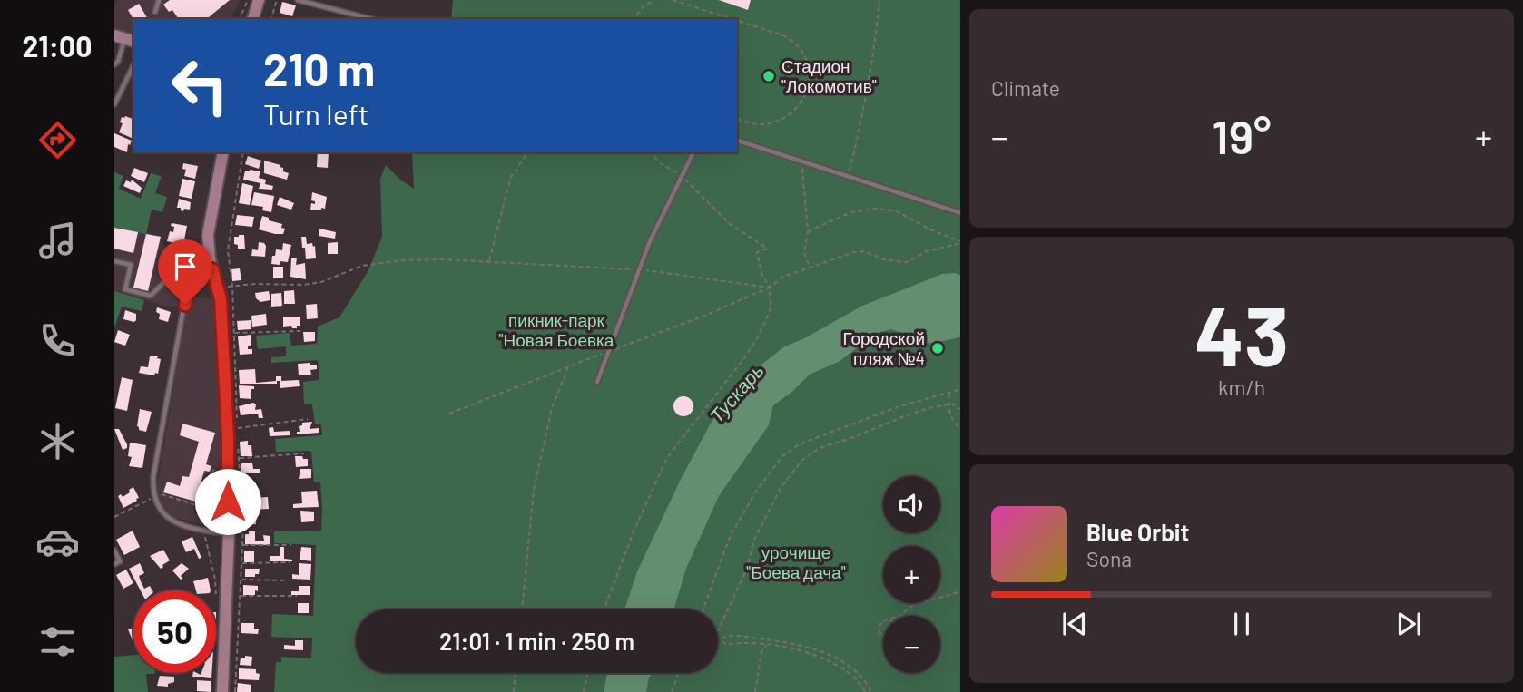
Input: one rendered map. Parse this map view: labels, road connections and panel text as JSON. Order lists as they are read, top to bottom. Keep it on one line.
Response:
{"water":["Тускарь"],"parks":["пикник-парк \"Новая Боевка","урочище \"Боева дача\""],"places":["Стадион \"Локомотив\"","Городской пляж №4"],"page":{"tabs":"21:00","tile":["Climate",["43","km/h"]],"turn":["210 m","Turn left"],"heat":["−","19°","+"],"map_buttons":["+","−"],"song":["Blue Orbit","Sona"],"limit":"50","trip":"21:01 · 1 min · 250 m"}}
